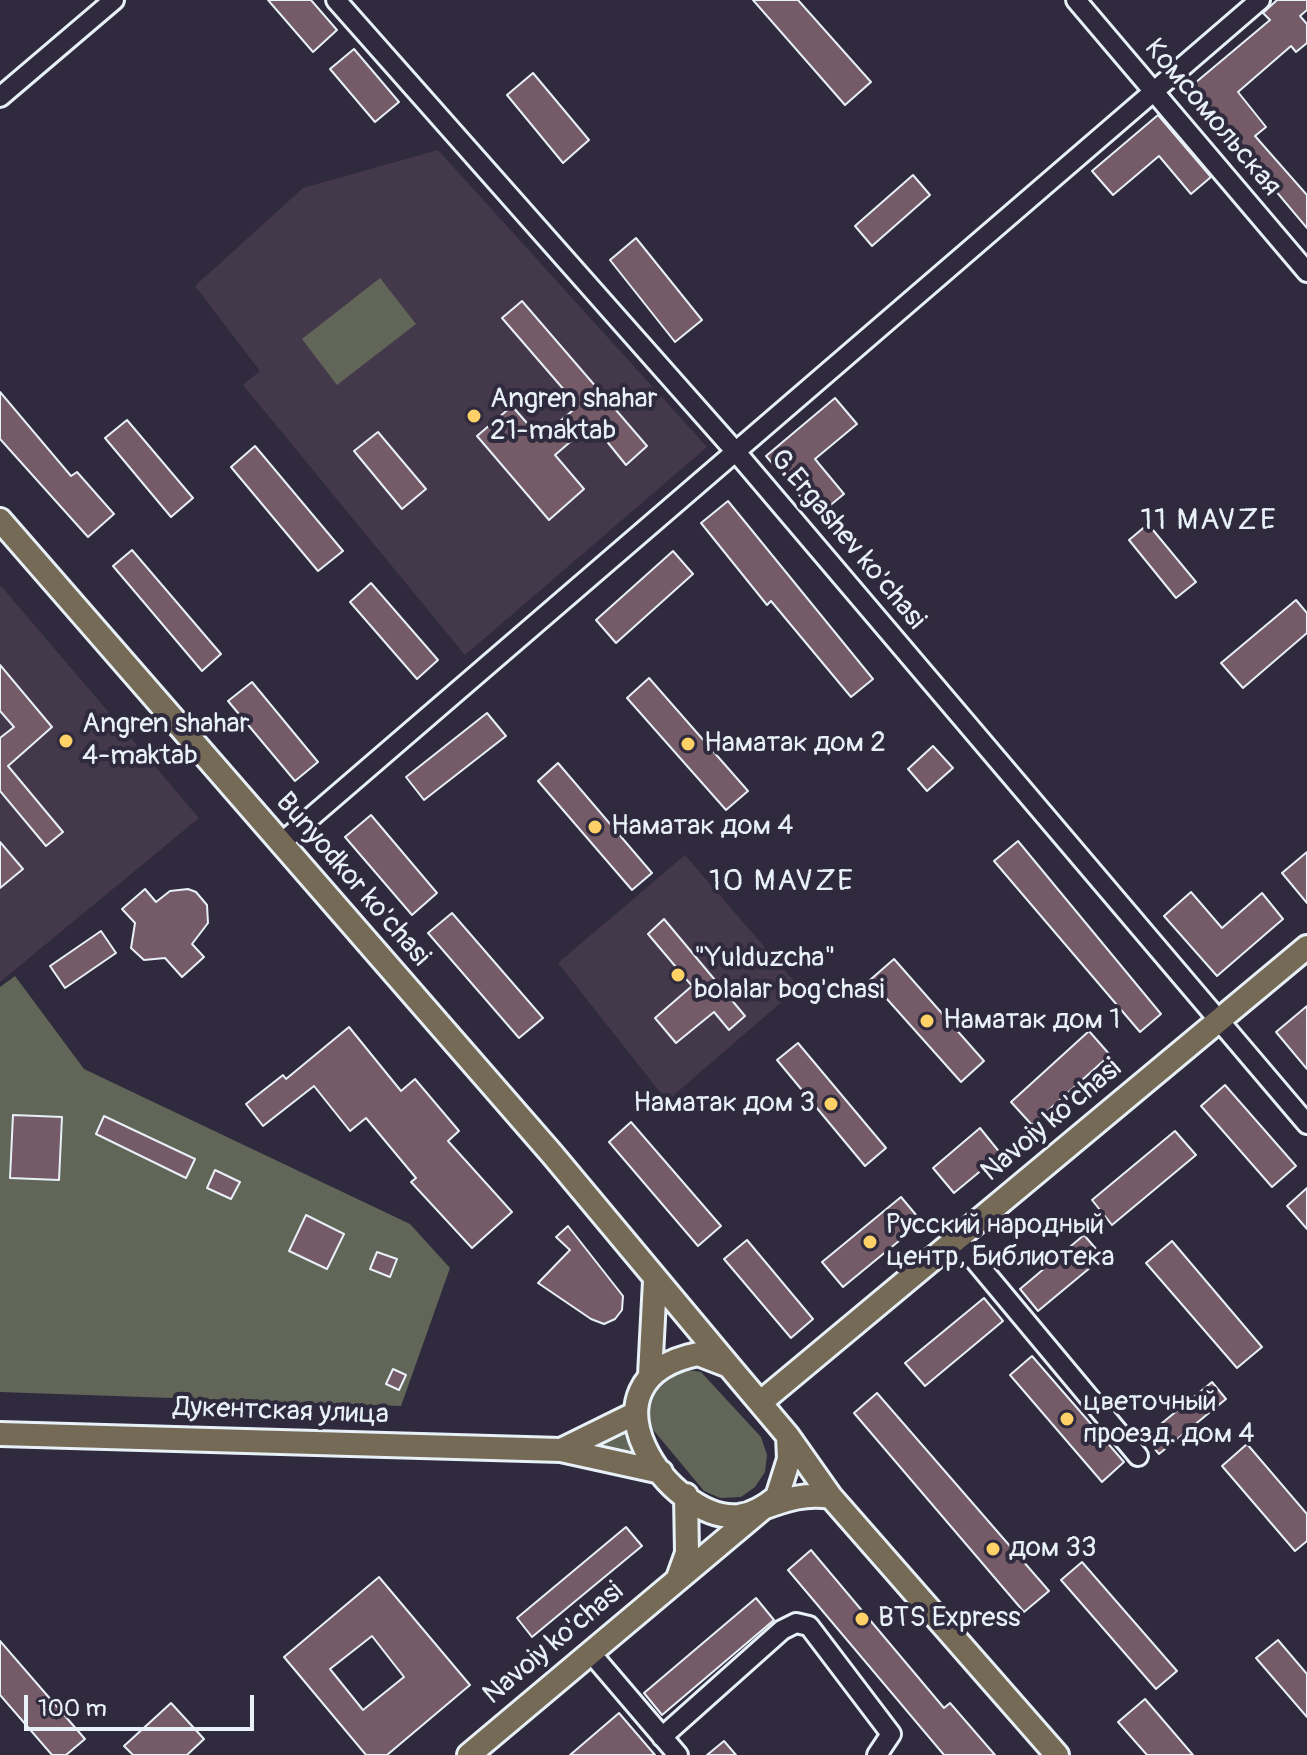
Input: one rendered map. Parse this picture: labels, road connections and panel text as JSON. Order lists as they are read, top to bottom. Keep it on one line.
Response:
{"streets":{"main road":["Bunyodkor ko'chasi","Navoiy ko'chasi","Дукентская улица"],"street":["Комсомольская","G.Ergashev ko'chasi"]},"crossings":[["G.Ergashev ko'chasi","Navoiy ko'chasi"],["Bunyodkor ko'chasi","Navoiy ko'chasi"],["Bunyodkor ko'chasi","Дукентская улица"],["Navoiy ko'chasi","Дукентская улица"]],"districts":["11 MAVZE","10 MAVZE"],"places":["Angren shahar 21-maktab","Angren shahar 4-maktab","Наматак дом 2","Наматак дом 4","\"Yulduzcha\" bolalar bog'chasi","Наматак дом 1","Наматак дом 3","Русский народный центр, Библиотека","цветочный проезд. дом 4","дом 33","BTS Express"],"scale_bar":"100 m"}
